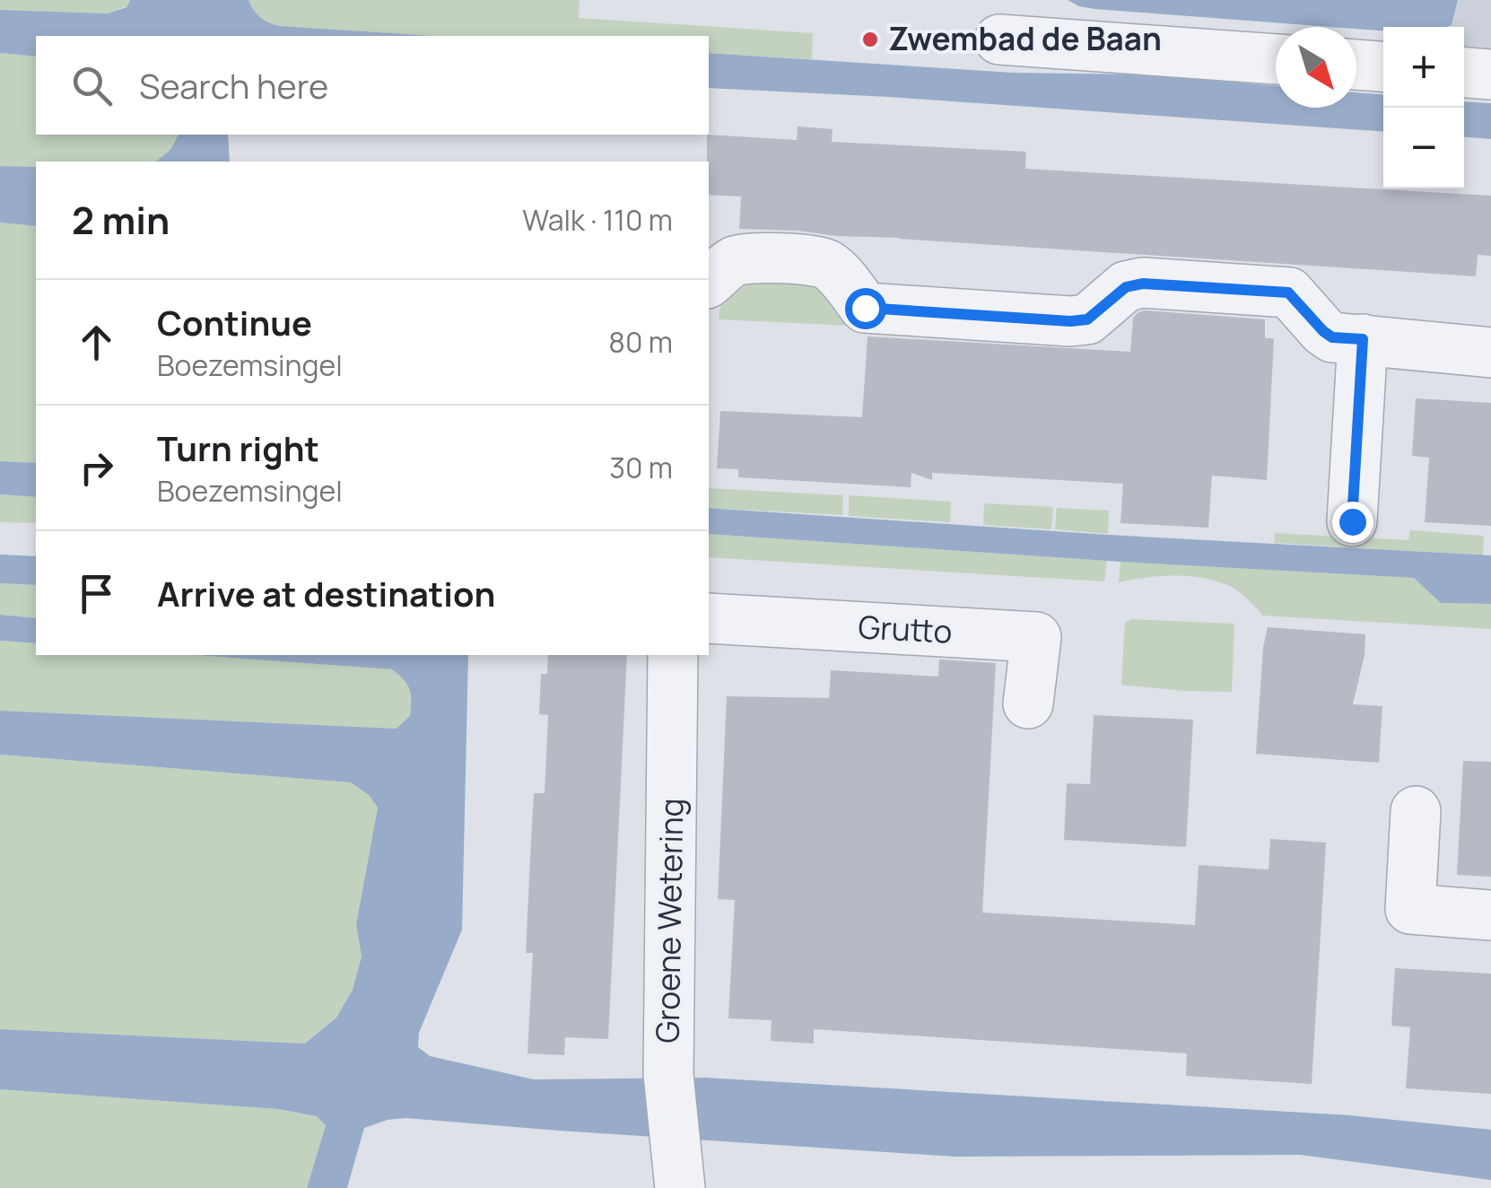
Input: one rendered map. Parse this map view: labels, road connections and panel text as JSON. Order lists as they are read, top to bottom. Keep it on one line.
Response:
{"streets":{"street":["Grutto","Groene Wetering"]},"places":["Zwembad de Baan"],"north":"bottom right","page":{"map_buttons":["+","−"],"search":"Search here","heading":["2 min","Walk · 110 m"],"list":[["Continue","Boezemsingel","80 m"],["Turn right","Boezemsingel","30 m"],"Arrive at destination"]}}
